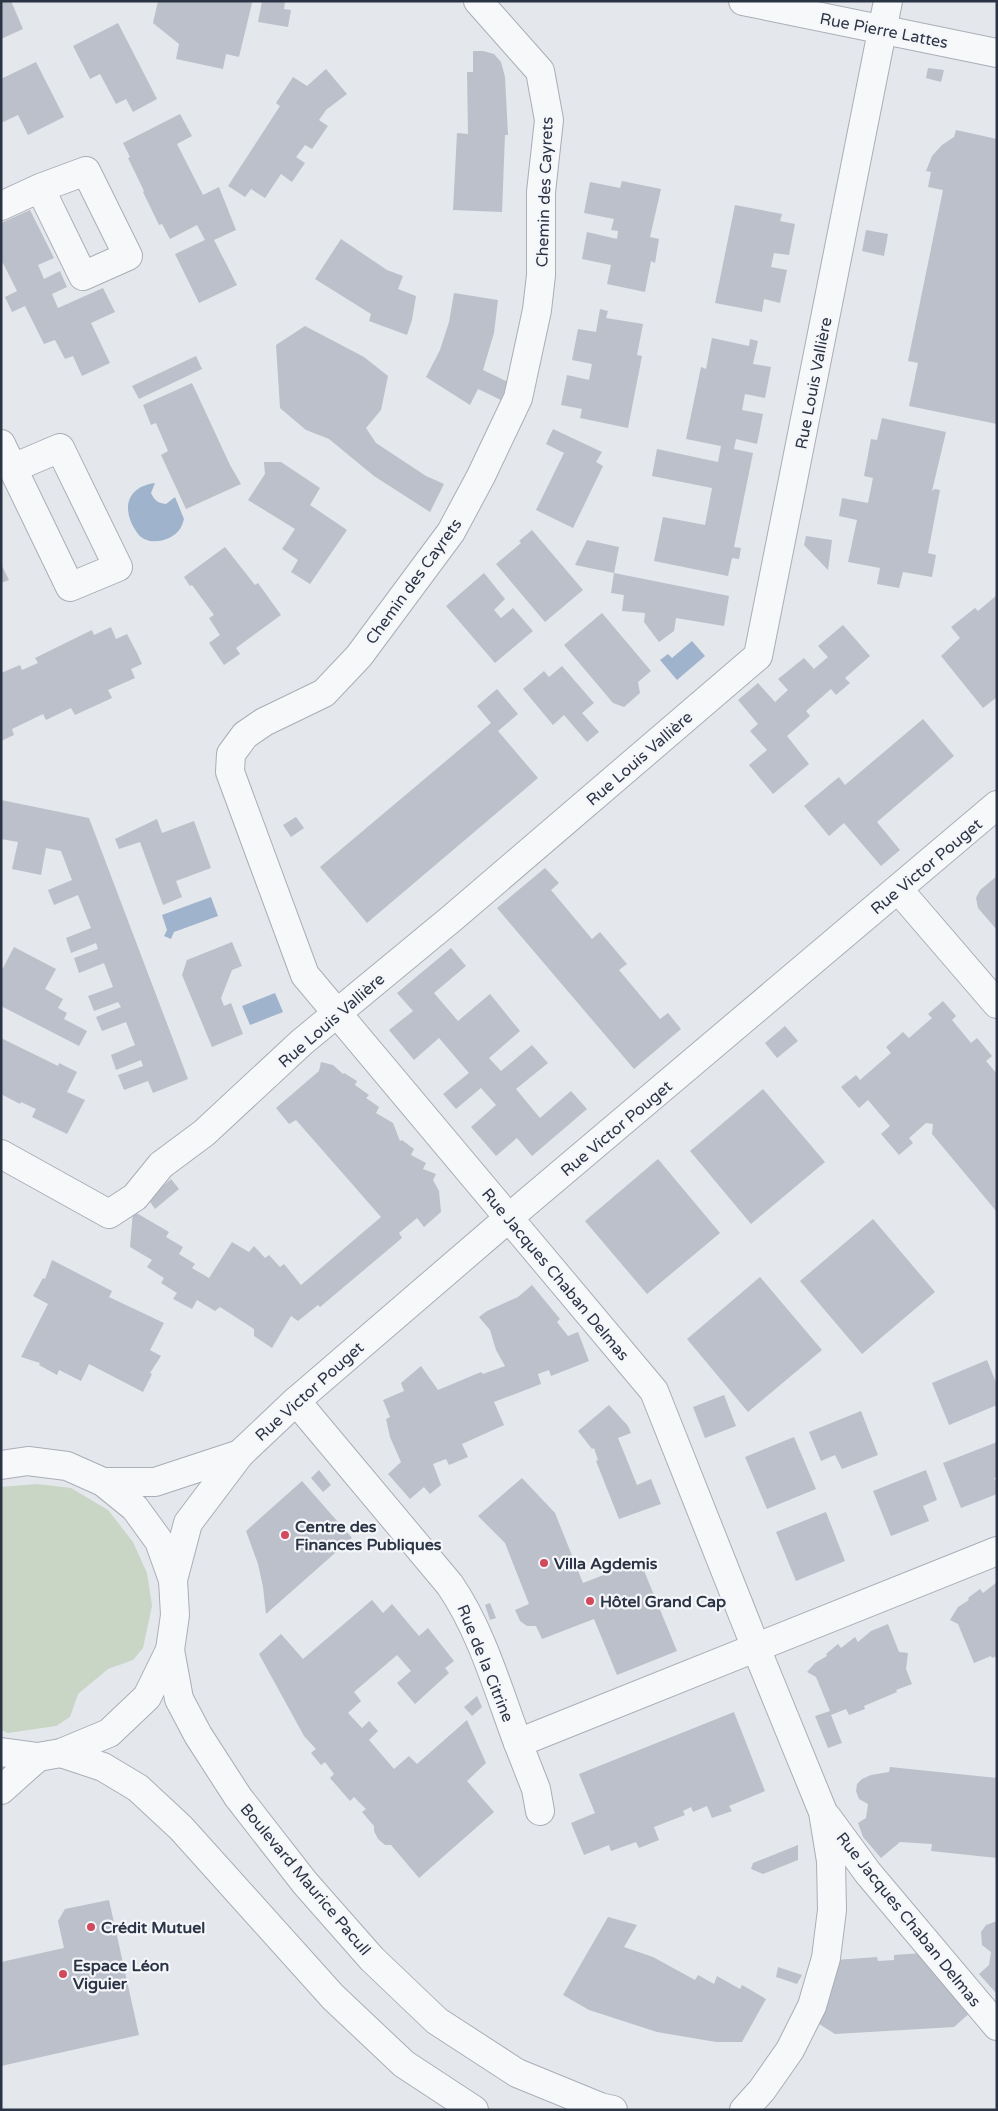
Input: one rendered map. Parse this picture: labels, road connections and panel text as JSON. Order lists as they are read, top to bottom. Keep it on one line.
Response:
{"streets":{"street":["Rue Pierre Lattes","Chemin des Cayrets","Rue Louis Vallière","Rue Victor Pouget","Rue Jacques Chaban Delmas","Rue de la Citrine","Boulevard Maurice Pacull"]},"crossings":[["Rue Pierre Lattes","Rue Louis Vallière"],["Chemin des Cayrets","Rue Jacques Chaban Delmas"],["Rue Louis Vallière","Rue Jacques Chaban Delmas"],["Rue Victor Pouget","Rue Jacques Chaban Delmas"],["Rue Victor Pouget","Rue de la Citrine"],["Rue Jacques Chaban Delmas","Rue de la Citrine"]],"places":["Centre des Finances Publiques","Villa Agdemis","Hôtel Grand Cap","Crédit Mutuel","Espace Léon Viguier"]}
